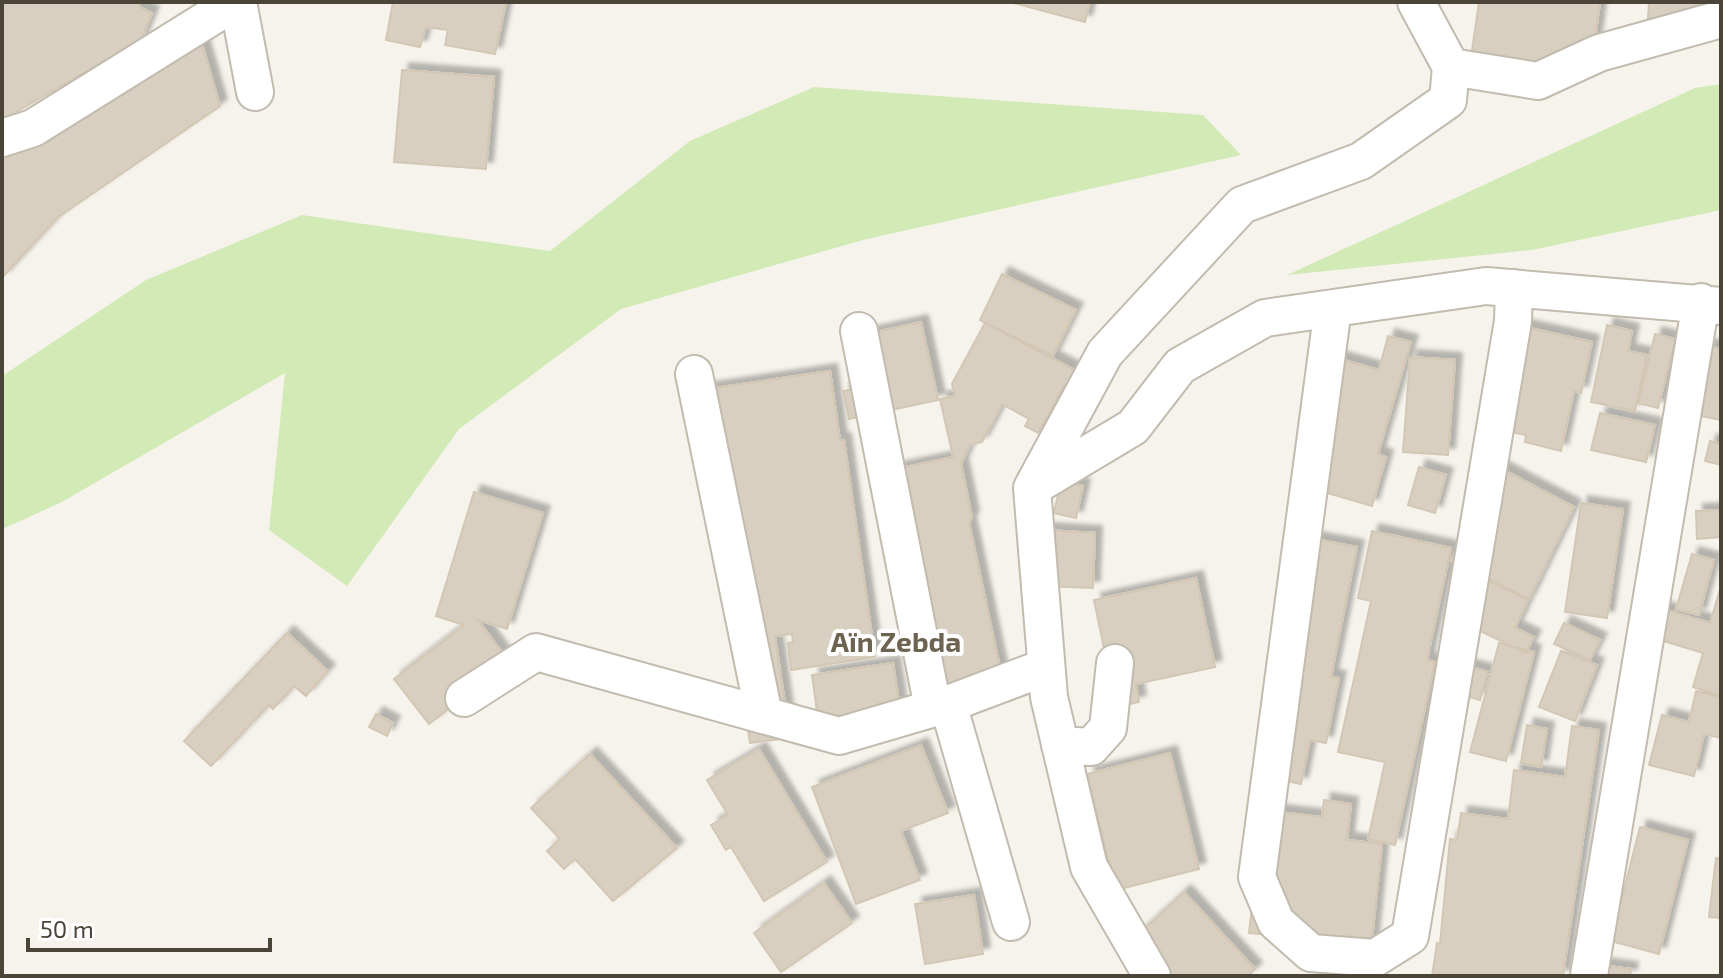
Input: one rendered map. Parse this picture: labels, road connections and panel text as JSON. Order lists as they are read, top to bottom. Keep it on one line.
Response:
{"districts":["Aïn Zebda"],"scale_bar":"50 m"}
